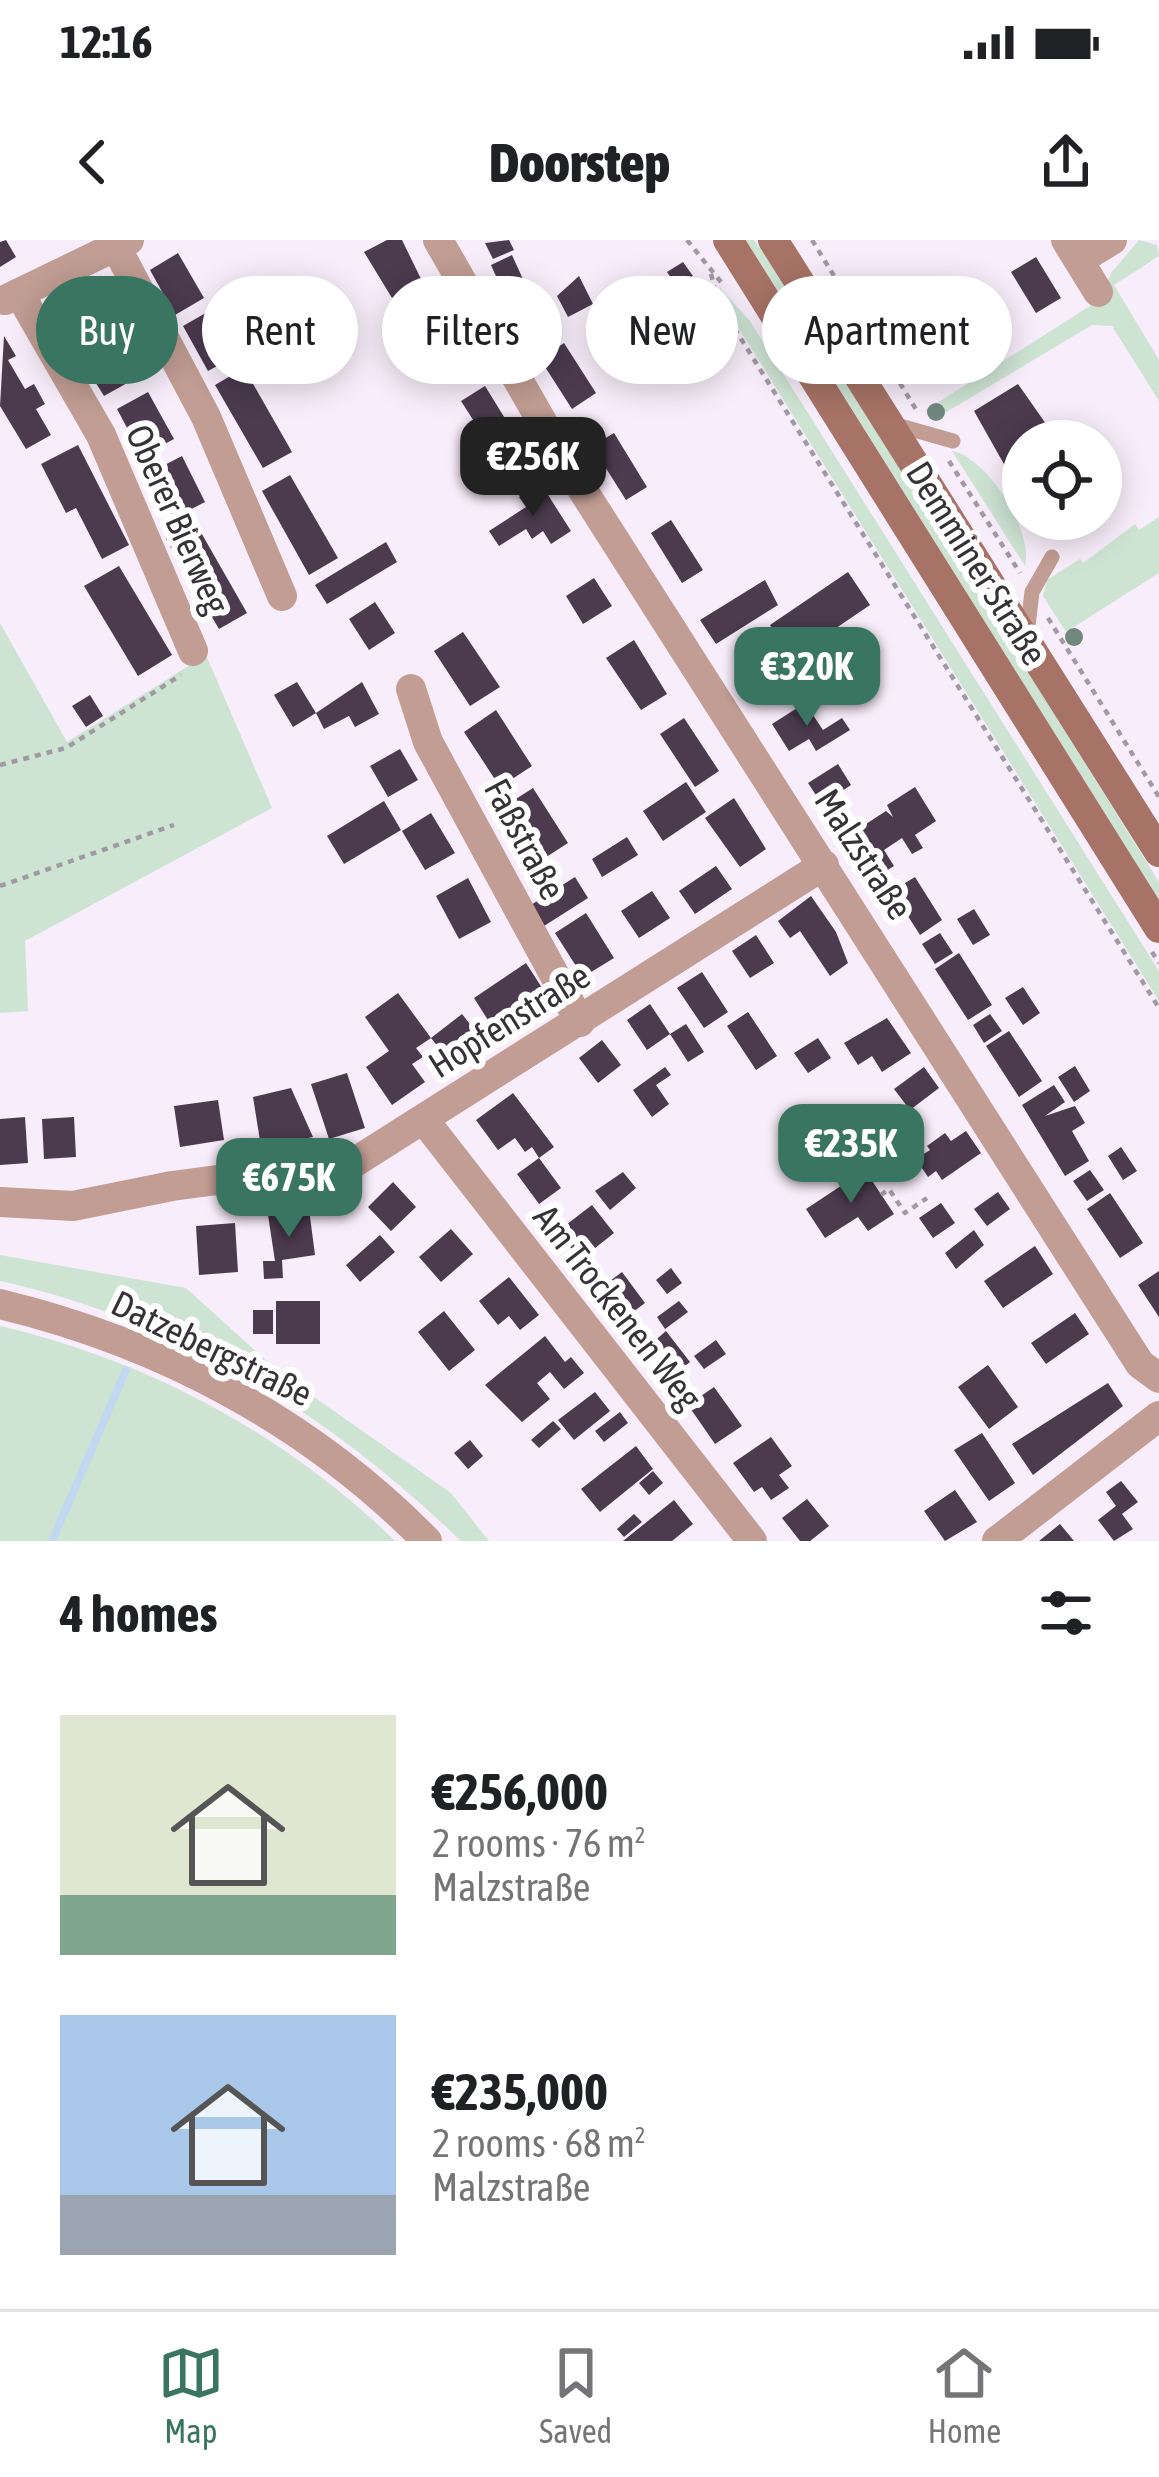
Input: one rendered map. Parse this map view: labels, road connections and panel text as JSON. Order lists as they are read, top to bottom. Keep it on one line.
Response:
{"streets":{"main road":["Demminer Straße"],"street":["Oberer Bierweg","Faßstraße","Malzstraße","Hopfenstraße","Am Trockenen Weg","Datzebergstraße"]},"crossings":[["Faßstraße","Hopfenstraße"],["Malzstraße","Hopfenstraße"],["Hopfenstraße","Am Trockenen Weg"]],"page":{"status":"12:16","header":"Doorstep","chip":["Buy","Rent","Filters","New","Apartment"],"price":["€256K","€320K","€235K","€675K"],"heading":"4 homes","list":[{"name":"€256,000","note":"2 rooms · 76 m² · Malzstraße"},{"name":"€235,000","note":"2 rooms · 68 m² · Malzstraße"}],"tabs":["Map","Saved","Home"]}}
